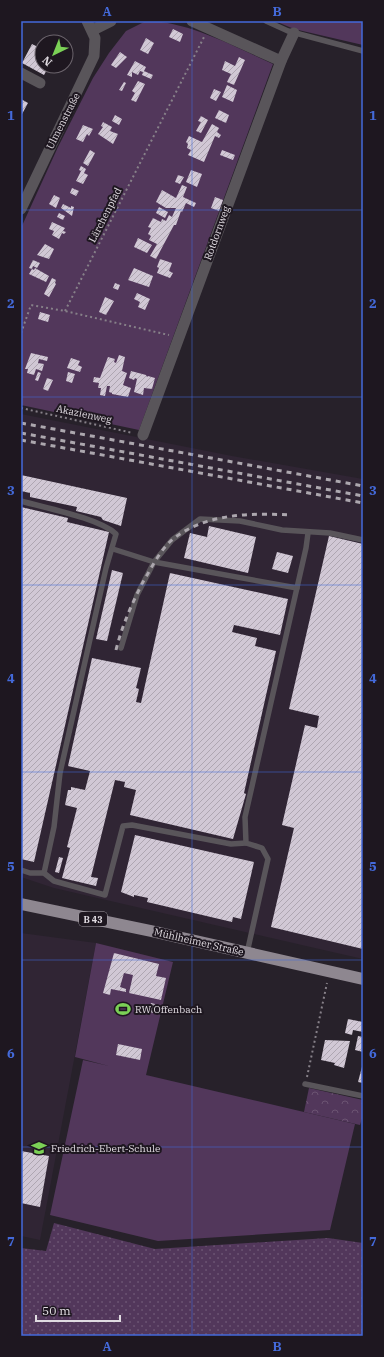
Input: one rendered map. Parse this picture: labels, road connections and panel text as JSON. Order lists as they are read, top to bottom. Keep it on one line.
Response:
{"streets":{"main road":["B 43","Mühlheimer Straße"],"street":["Ulmenstraße","Rotdornweg"],"path":["Lärchenpfad","Akazienweg"]},"crossings":[["Rotdornweg","Akazienweg"]],"places":{"sports":["RW Offenbach"],"school or university":["Friedrich-Ebert-Schule"]},"scale_bar":"50 m","north":"bottom left","grid":{"columns":["A","B"],"rows":["1","2","3","4","5","6","7"]}}
